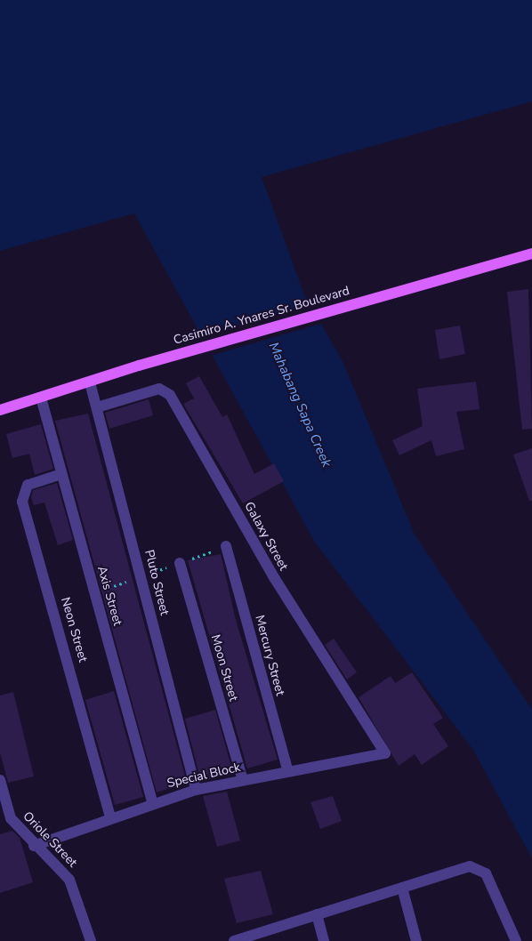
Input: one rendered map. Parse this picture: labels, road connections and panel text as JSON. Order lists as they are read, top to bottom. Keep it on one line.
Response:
{"streets":{"main road":["Casimiro A. Ynares Sr. Boulevard"],"street":["Galaxy Street","Pluto Street","Axis Street","Neon Street","Mercury Street","Moon Street","Special Block","Oriole Street"]},"crossings":[["Casimiro A. Ynares Sr. Boulevard","Pluto Street"],["Casimiro A. Ynares Sr. Boulevard","Axis Street"],["Galaxy Street","Pluto Street"],["Galaxy Street","Special Block"],["Pluto Street","Special Block"],["Axis Street","Neon Street"],["Axis Street","Special Block"],["Neon Street","Special Block"],["Mercury Street","Special Block"],["Moon Street","Special Block"],["Special Block","Oriole Street"]],"water":["Mahabang Sapa Creek"]}
